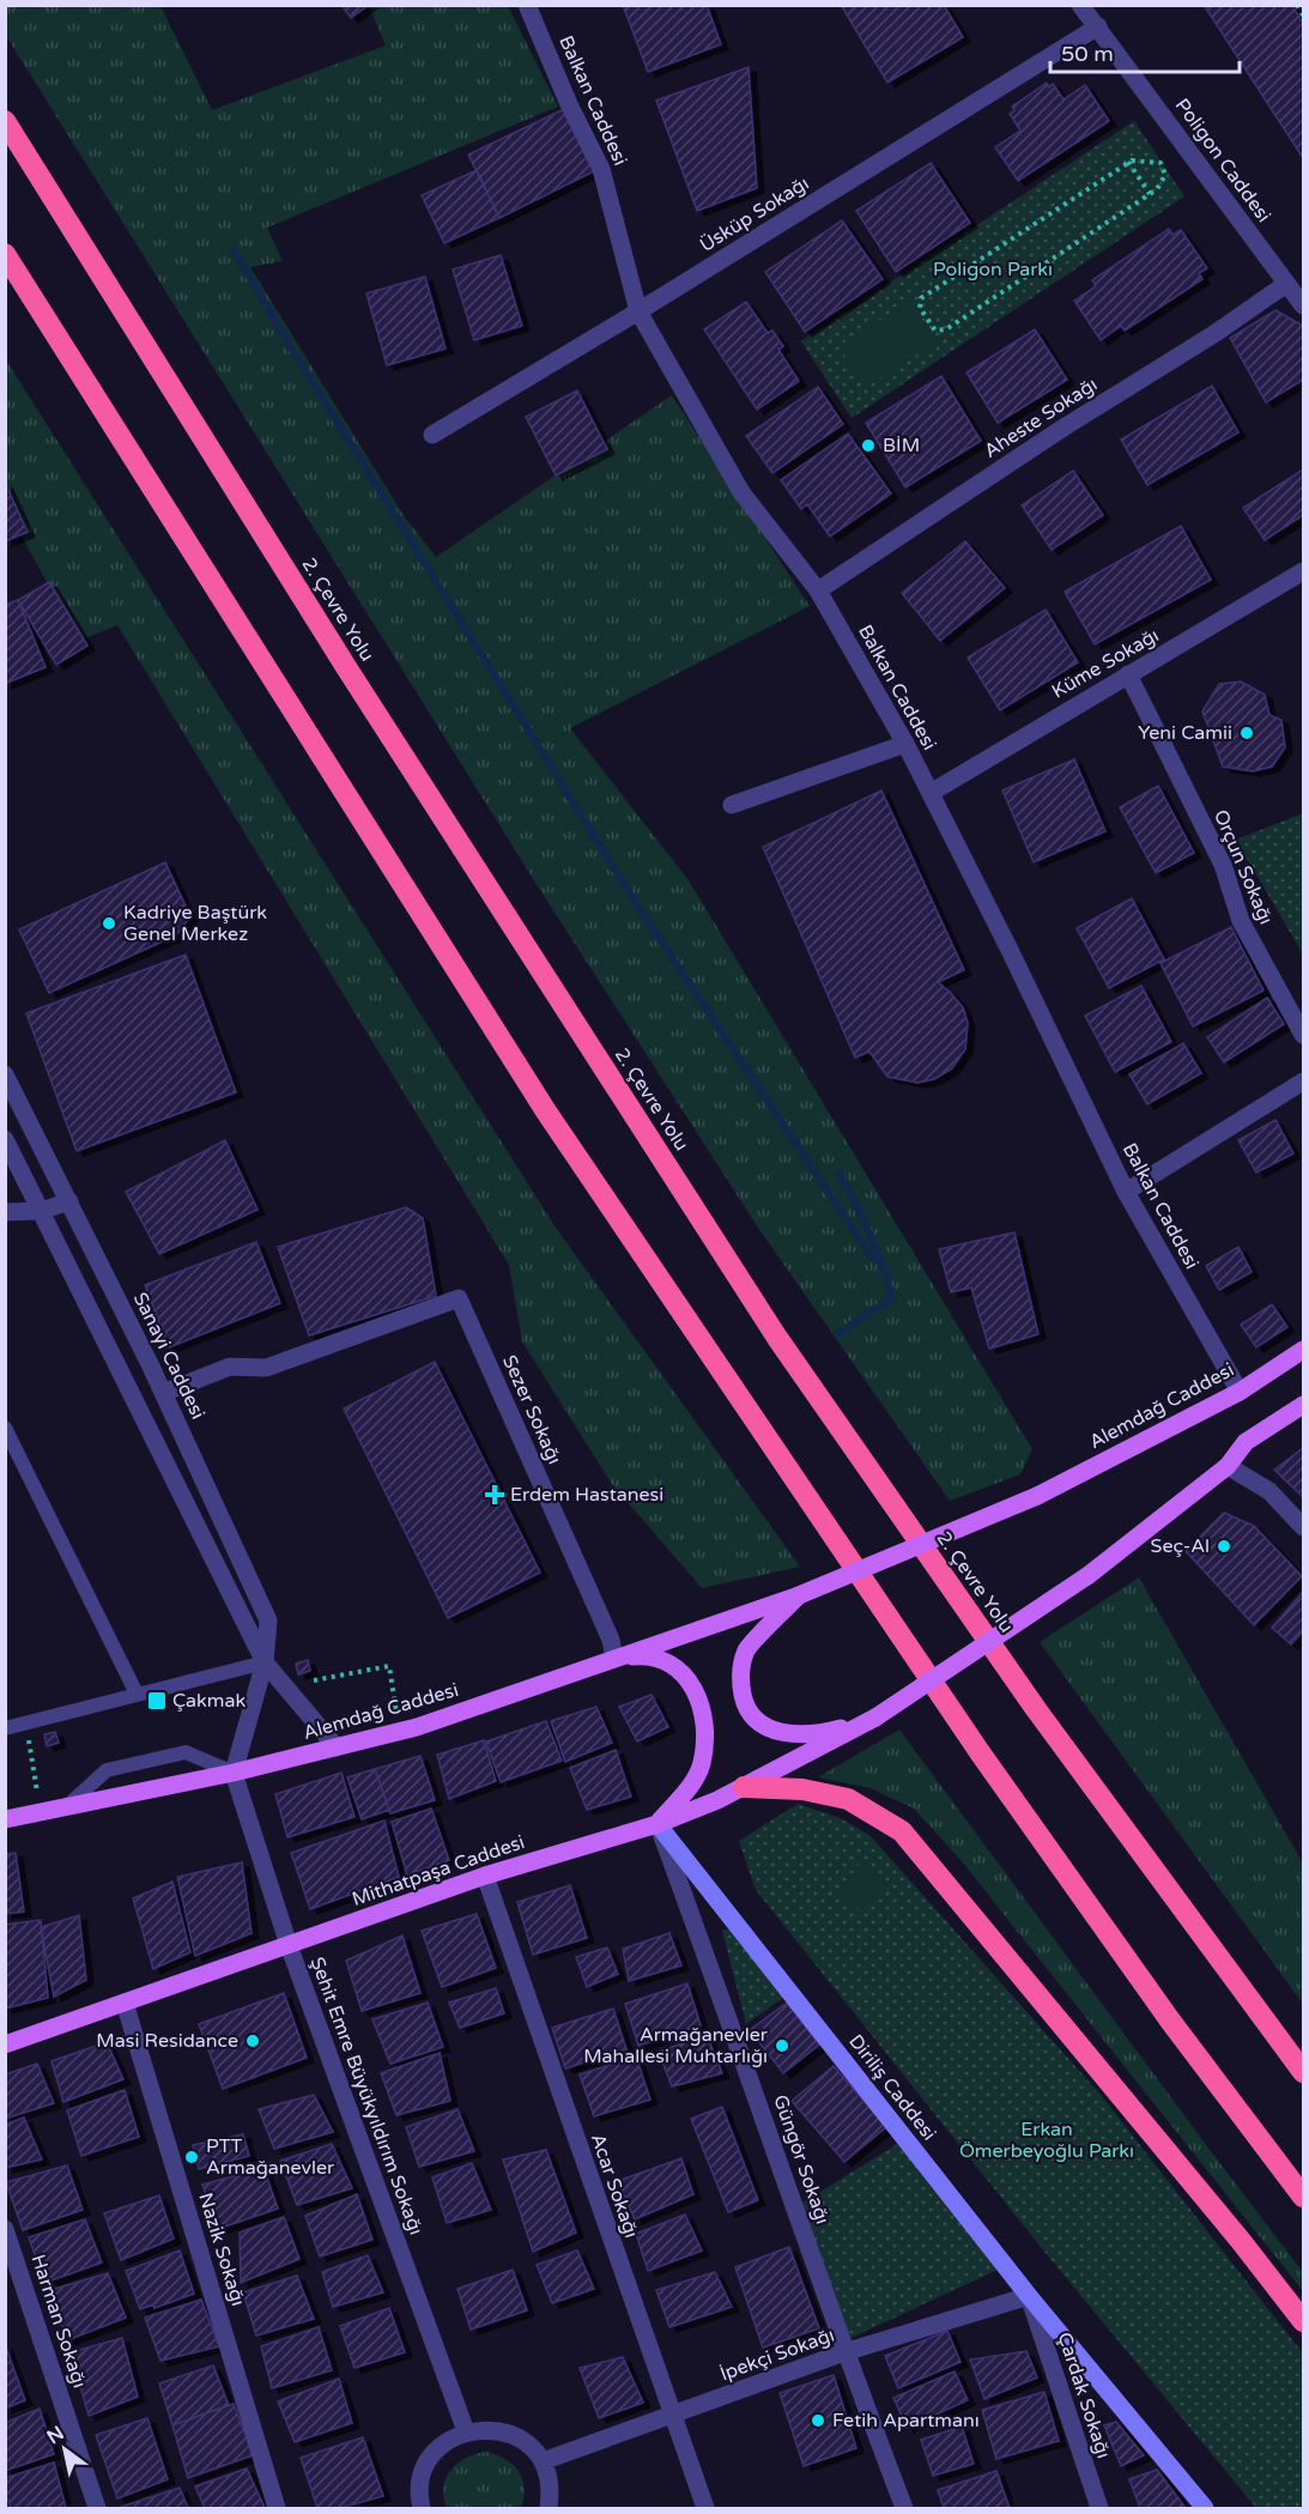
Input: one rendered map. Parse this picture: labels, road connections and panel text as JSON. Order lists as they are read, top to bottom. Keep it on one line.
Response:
{"streets":{"highway":["2. Çevre Yolu"],"main road":["Alemdağ Caddesi","Mithatpaşa Caddesi","Diriliş Caddesi"],"street":["Balkan Caddesi","Poligon Caddesi","Üsküp Sokağı","Aheste Sokağı","Küme Sokağı","Orçun Sokağı","Sanayi Caddesi","Sezer Sokağı","Şehit Emre Büyükyıldırım Sokağı","Güngör Sokağı","Acar Sokağı","Nazik Sokağı","Harman Sokağı","İpekçi Sokağı","Çardak Sokağı"]},"crossings":[["Balkan Caddesi","Üsküp Sokağı"],["Balkan Caddesi","Aheste Sokağı"],["Balkan Caddesi","Küme Sokağı"],["Balkan Caddesi","Alemdağ Caddesi"],["Poligon Caddesi","Üsküp Sokağı"],["Poligon Caddesi","Aheste Sokağı"],["Küme Sokağı","Orçun Sokağı"],["Sanayi Caddesi","Alemdağ Caddesi"],["Sanayi Caddesi","Sezer Sokağı"],["Sanayi Caddesi","Şehit Emre Büyükyıldırım Sokağı"],["Alemdağ Caddesi","Sezer Sokağı"],["Alemdağ Caddesi","Şehit Emre Büyükyıldırım Sokağı"],["Mithatpaşa Caddesi","Diriliş Caddesi"],["Mithatpaşa Caddesi","Şehit Emre Büyükyıldırım Sokağı"],["Mithatpaşa Caddesi","Güngör Sokağı"],["Mithatpaşa Caddesi","Acar Sokağı"],["Mithatpaşa Caddesi","Nazik Sokağı"],["Diriliş Caddesi","Güngör Sokağı"],["Diriliş Caddesi","İpekçi Sokağı"],["Diriliş Caddesi","Çardak Sokağı"],["Güngör Sokağı","İpekçi Sokağı"],["Acar Sokağı","İpekçi Sokağı"],["İpekçi Sokağı","Çardak Sokağı"]],"parks":["Poligon Parkı","Erkan Ömerbeyoğlu Parkı"],"places":{"other":["BİM","Yeni Camii","Kadriye Baştürk Genel Merkez","Seç-Al","Masi Residance","Armağanevler Mahallesi Muhtarlığı","PTT Armağanevler","Fetih Apartmanı"],"health":["Erdem Hastanesi"],"transit":["Çakmak"]},"scale_bar":"50 m","north":"top left"}
